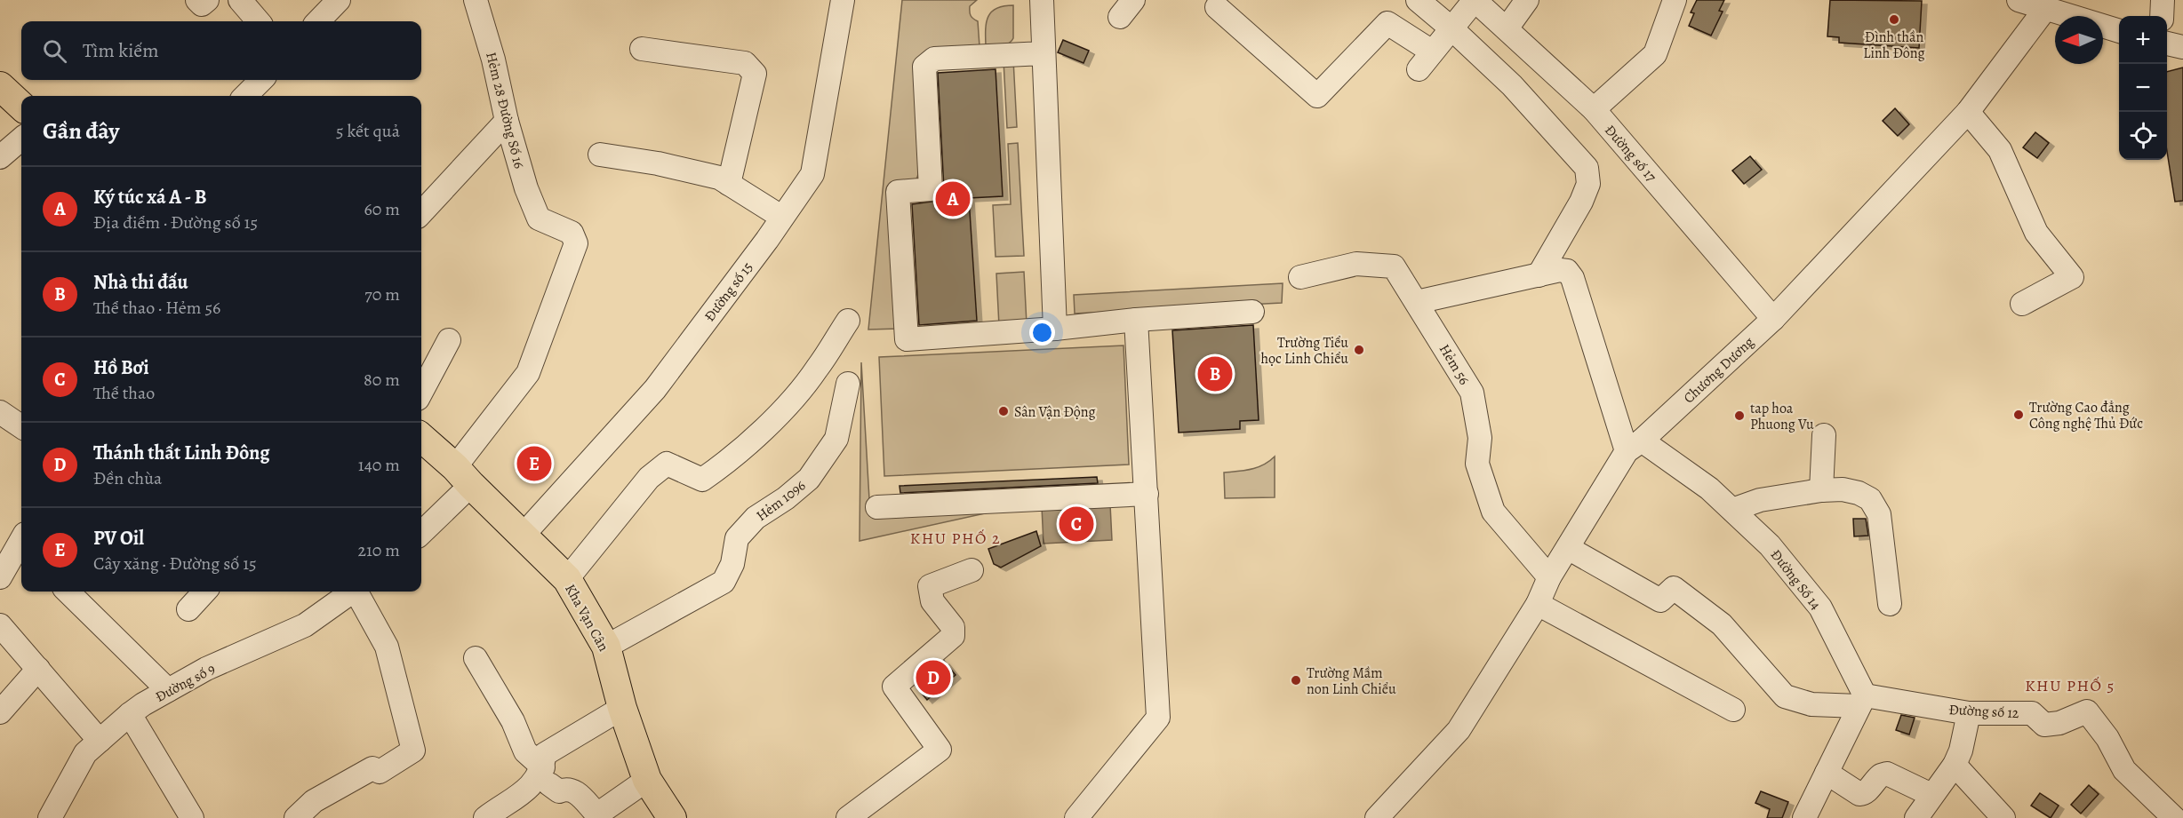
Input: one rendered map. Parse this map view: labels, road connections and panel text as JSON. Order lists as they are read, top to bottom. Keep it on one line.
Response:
{"streets":{"main road":["Kha Vạn Cân"],"street":["Hẻm 28 Đường Số 16","Đường số 17","Đường số 15","Hẻm 56","Chương Dương","Hẻm 1096","Đường Số 14","Đường số 9","Đường số 12"]},"crossings":[["Hẻm 28 Đường Số 16","Kha Vạn Cân"],["Đường số 17","Chương Dương"],["Đường số 15","Kha Vạn Cân"],["Hẻm 56","Chương Dương"],["Chương Dương","Đường Số 14"],["Chương Dương","Đường số 12"],["Hẻm 1096","Kha Vạn Cân"],["Đường Số 14","Đường số 12"]],"districts":["KHU PHỐ 2","KHU PHỐ 5"],"places":["Đình thần Linh Đông","Trường Tiểu học Linh Chiểu","Sân Vận Động","Trường Cao đẳng Công nghệ Thủ Đức","tap hoa Phuong Vu","Trường Mầm non Linh Chiểu"],"north":"left","page":{"map_buttons":["+","−"],"search":"Tìm kiếm","heading":["Gần đây","5 kết quả"],"list":[{"mark":"A","name":"Ký túc xá A - B","note":"Địa điểm · Đường số 15","value":"60 m"},{"mark":"B","name":"Nhà thi đấu","note":"Thể thao · Hẻm 56","value":"70 m"},{"mark":"C","name":"Hồ Bơi","note":"Thể thao","value":"80 m"},{"mark":"D","name":"Thánh thất Linh Đông","note":"Đền chùa","value":"140 m"},{"mark":"E","name":"PV Oil","note":"Cây xăng · Đường số 15","value":"210 m"}],"pins":["A","B","E","C","D"]}}
